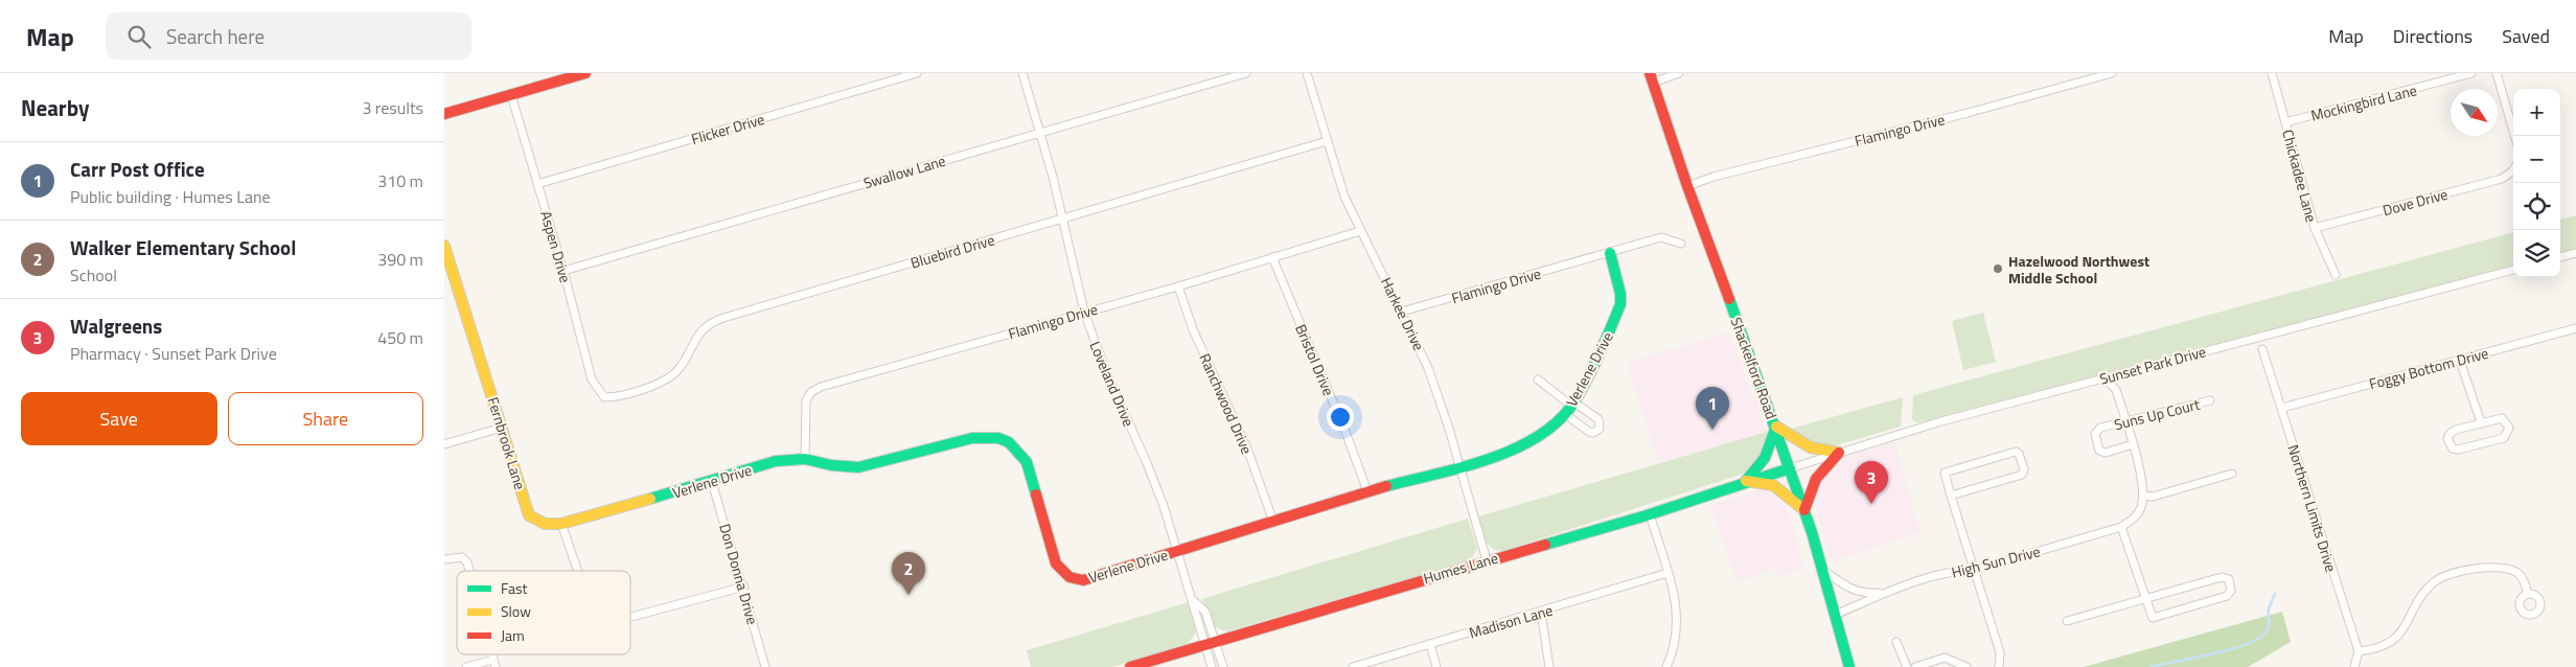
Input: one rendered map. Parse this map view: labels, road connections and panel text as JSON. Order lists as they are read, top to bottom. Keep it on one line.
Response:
{"streets":{"street":["Mockingbird Lane","Flicker Drive","Flamingo Drive","Swallow Lane","Chickadee Lane","Dove Drive","Aspen Drive","Bluebird Drive","Harkee Drive","Bristol Drive","Sunset Park Drive","Shackelford Road","Foggy Bottom Drive","Verlene Drive","Loveland Drive","Ranchwood Drive","Suns Up Court","Fernbrook Lane","Northern Limits Drive","High Sun Drive","Humes Lane","Don Donna Drive","Madison Lane"]},"crossings":[["Mockingbird Lane","Chickadee Lane"],["Flicker Drive","Aspen Drive"],["Flamingo Drive","Harkee Drive"],["Flamingo Drive","Bristol Drive"],["Flamingo Drive","Shackelford Road"],["Flamingo Drive","Verlene Drive"],["Flamingo Drive","Loveland Drive"],["Flamingo Drive","Ranchwood Drive"],["Swallow Lane","Aspen Drive"],["Swallow Lane","Loveland Drive"],["Chickadee Lane","Dove Drive"],["Aspen Drive","Bluebird Drive"],["Bluebird Drive","Harkee Drive"],["Bluebird Drive","Loveland Drive"],["Harkee Drive","Verlene Drive"],["Harkee Drive","Humes Lane"],["Bristol Drive","Verlene Drive"],["Sunset Park Drive","Shackelford Road"],["Sunset Park Drive","Humes Lane"],["Shackelford Road","High Sun Drive"],["Shackelford Road","Humes Lane"],["Foggy Bottom Drive","Northern Limits Drive"],["Verlene Drive","Loveland Drive"],["Verlene Drive","Ranchwood Drive"],["Verlene Drive","Fernbrook Lane"],["Verlene Drive","Don Donna Drive"],["Loveland Drive","Humes Lane"]],"places":["Hazelwood Northwest Middle School"],"legend":["Fast","Slow","Jam"],"north":"bottom right","page":{"header":"Map","search":"Search here","nav":["Map","Directions","Saved"],"heading":["Nearby","3 results"],"map_buttons":["+","−"],"list":[{"mark":"1","name":"Carr Post Office","note":"Public building · Humes Lane","value":"310 m"},{"mark":"2","name":"Walker Elementary School","note":"School","value":"390 m"},{"mark":"3","name":"Walgreens","note":"Pharmacy · Sunset Park Drive","value":"450 m"}],"buttons":["Save","Share"],"pins":["1","3","2"]}}
